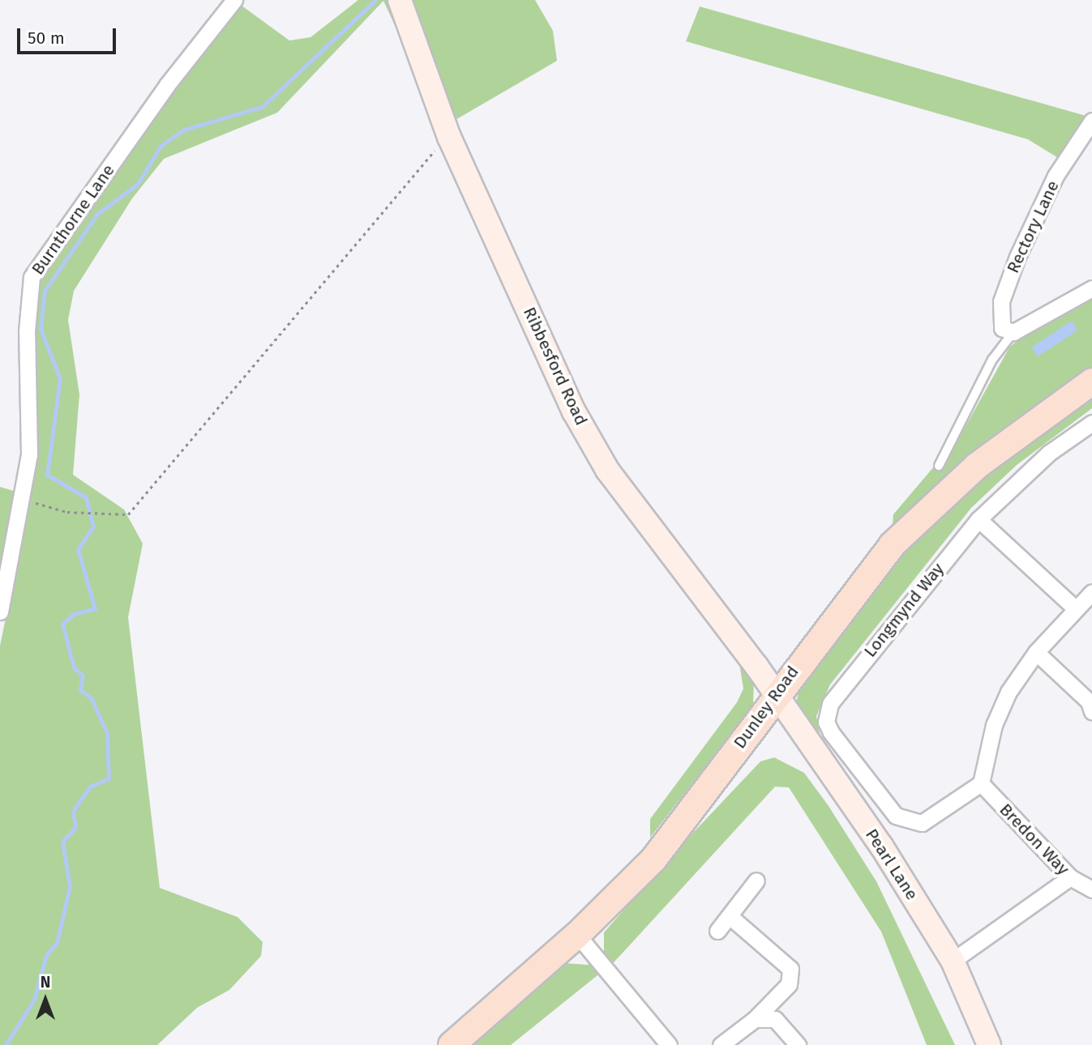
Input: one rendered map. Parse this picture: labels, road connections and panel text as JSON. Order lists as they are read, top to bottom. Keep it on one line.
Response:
{"streets":{"main road":["Ribbesford Road","Dunley Road","Pearl Lane"],"street":["Burnthorne Lane","Rectory Lane","Longmynd Way","Bredon Way"]},"crossings":[["Ribbesford Road","Dunley Road"],["Ribbesford Road","Pearl Lane"],["Longmynd Way","Bredon Way"],["Dunley Road","Pearl Lane"]],"scale_bar":"50 m","north":"top"}
